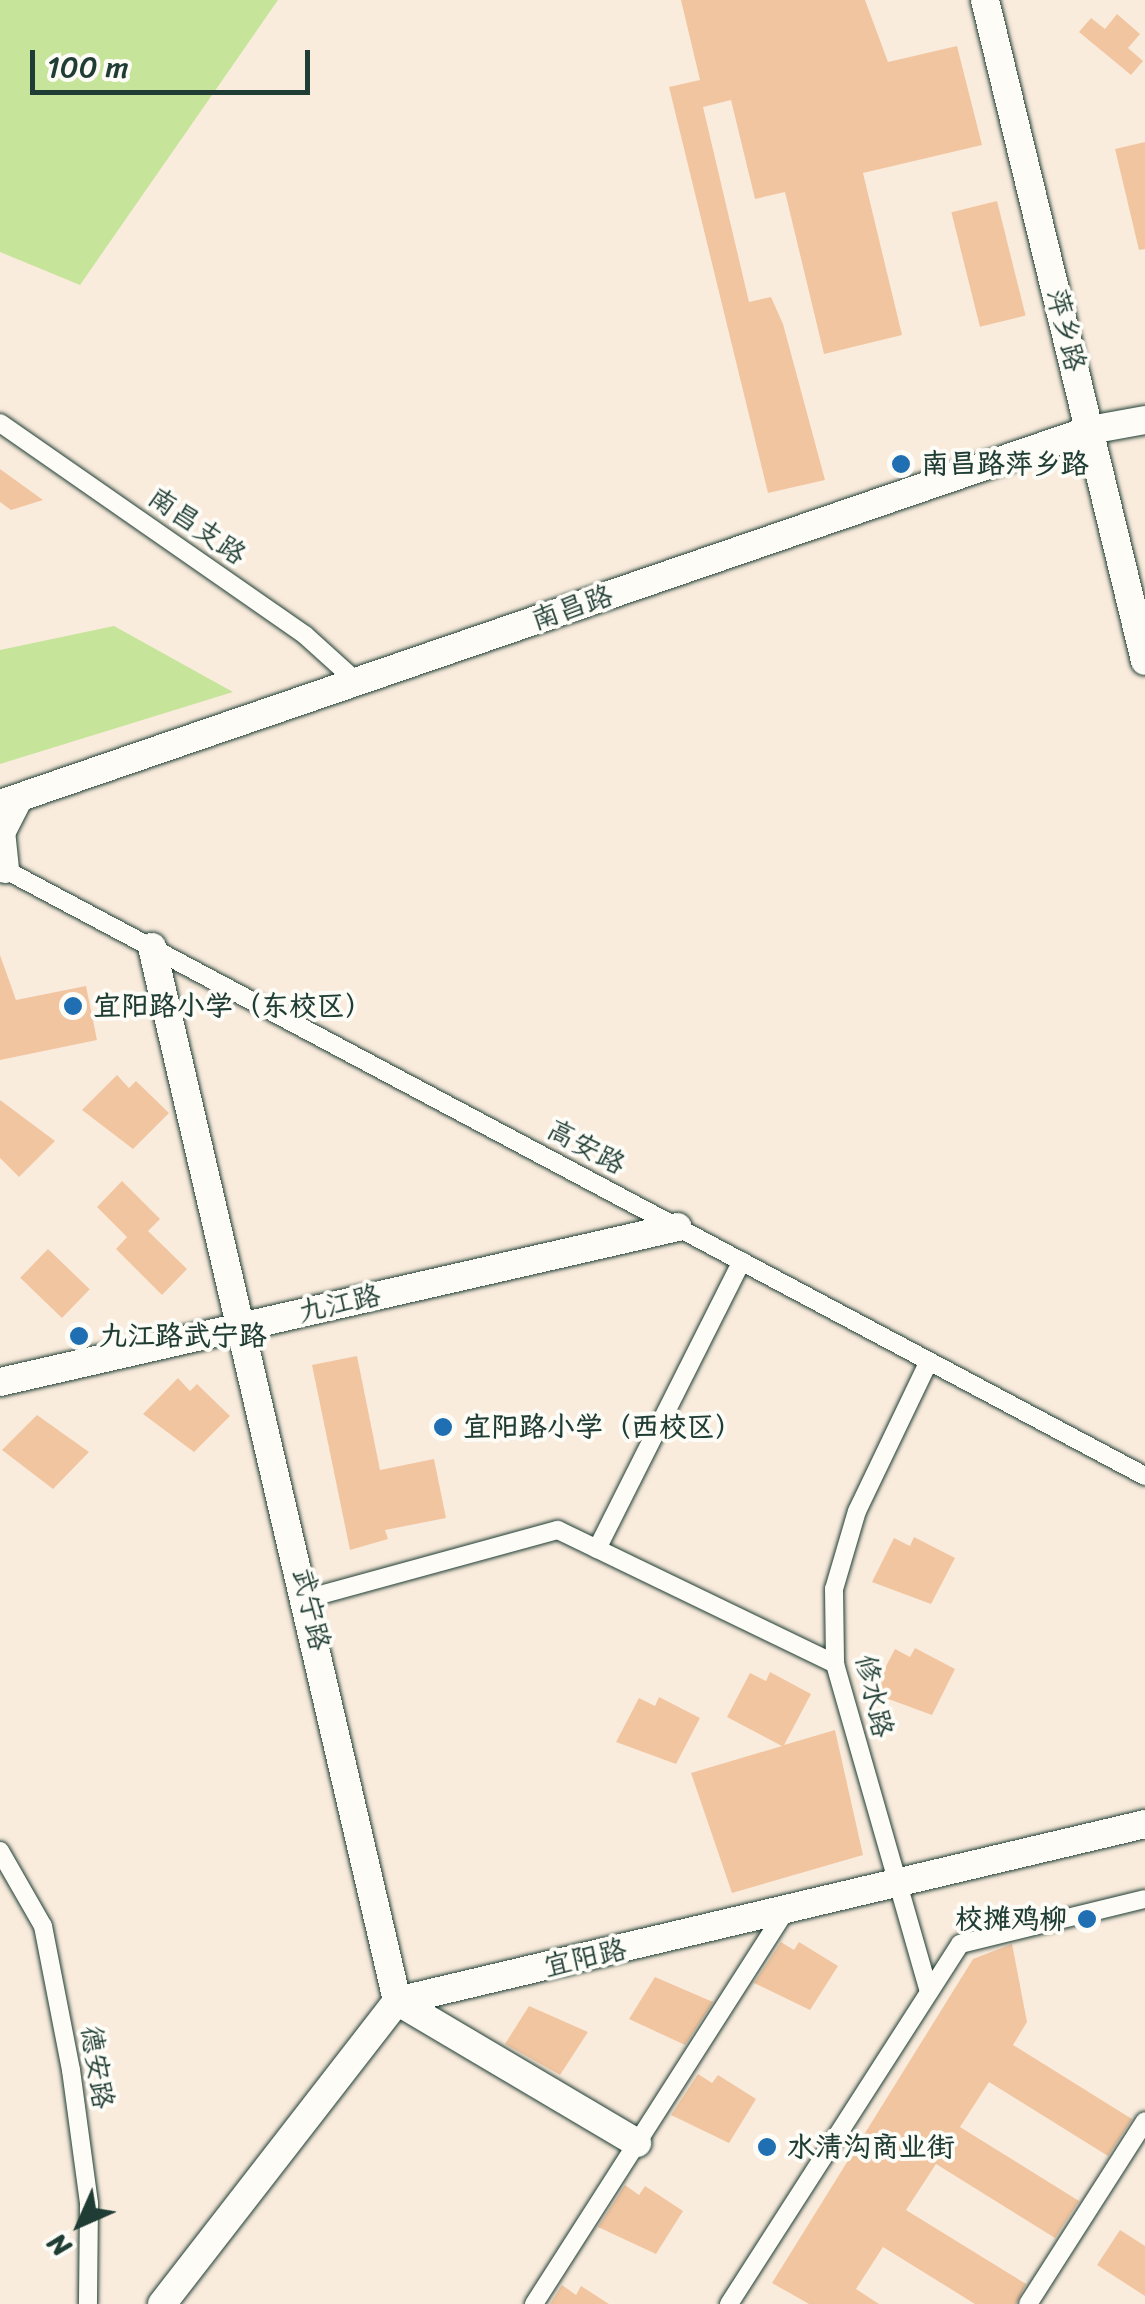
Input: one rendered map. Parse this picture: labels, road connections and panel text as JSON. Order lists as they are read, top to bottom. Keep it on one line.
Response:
{"streets":{"street":["萍乡路","南昌支路","南昌路","高安路","九江路","武宁路","修水路","宜阳路","德安路"]},"crossings":[["萍乡路","南昌路"],["南昌支路","南昌路"],["高安路","九江路"],["高安路","武宁路"],["高安路","修水路"],["九江路","武宁路"],["武宁路","宜阳路"],["修水路","宜阳路"]],"places":["南昌路萍乡路","宜阳路小学（东校区）","九江路武宁路","宜阳路小学（西校区）","校摊鸡柳","水清沟商业街"],"scale_bar":"100 m","north":"bottom left"}
